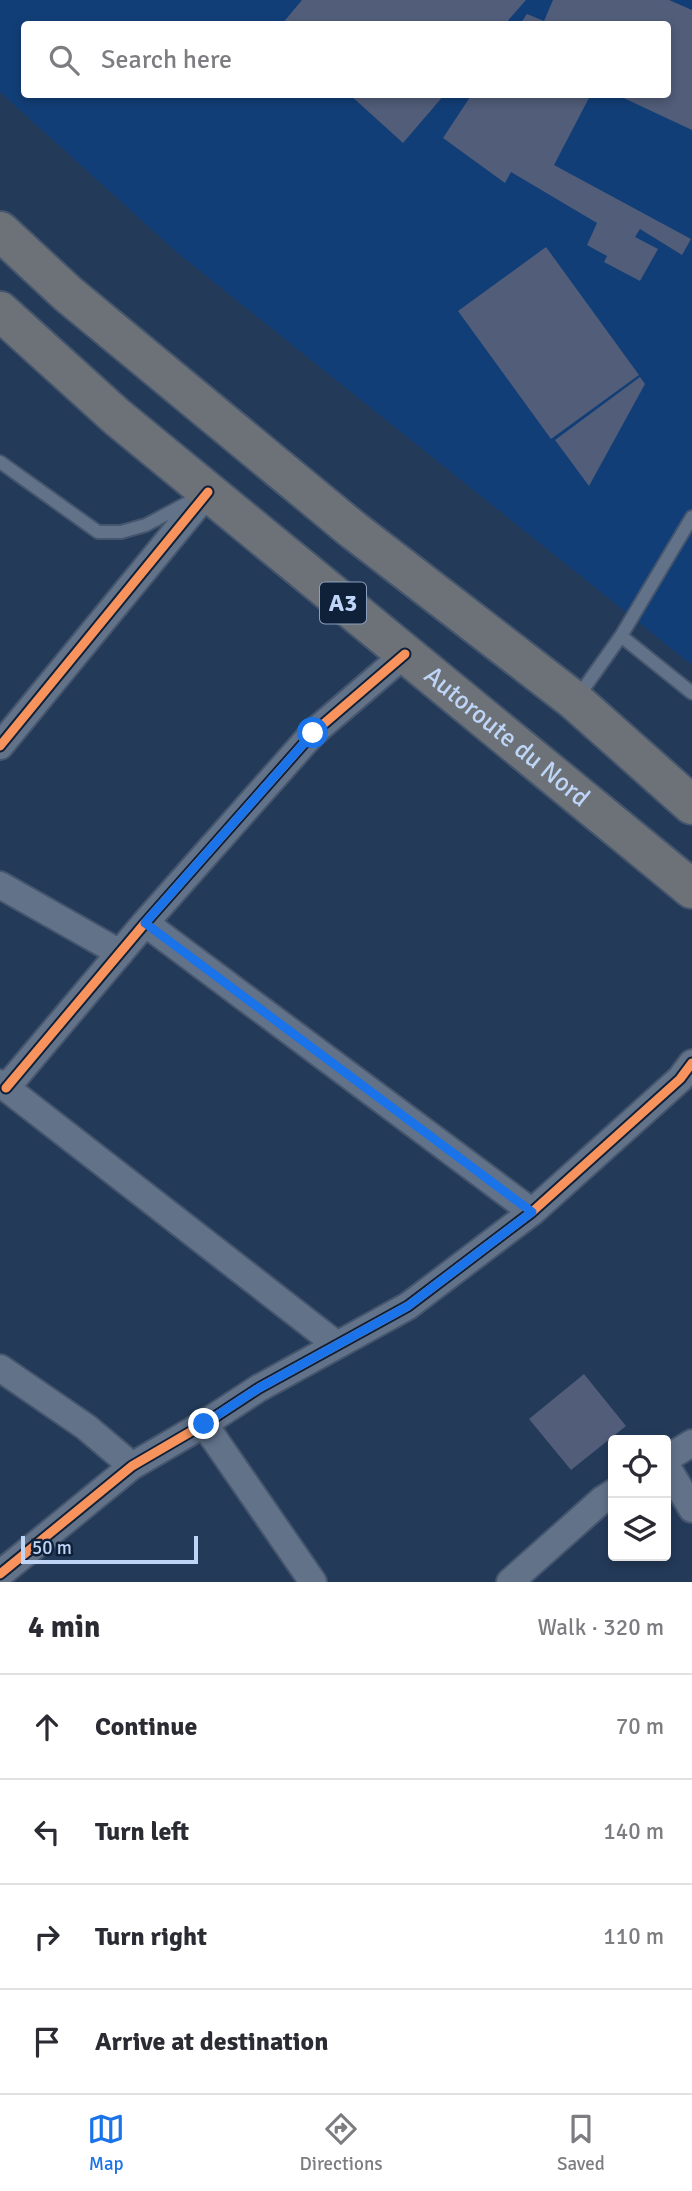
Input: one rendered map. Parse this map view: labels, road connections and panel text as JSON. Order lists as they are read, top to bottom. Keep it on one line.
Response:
{"streets":{"highway":["A3","Autoroute du Nord"]},"scale_bar":"50 m","page":{"search":"Search here","scale":"50 m","heading":["4 min","Walk · 320 m"],"list":[["Continue","70 m"],["Turn left","140 m"],["Turn right","110 m"],"Arrive at destination"],"nav":["Map","Directions","Saved"]}}
